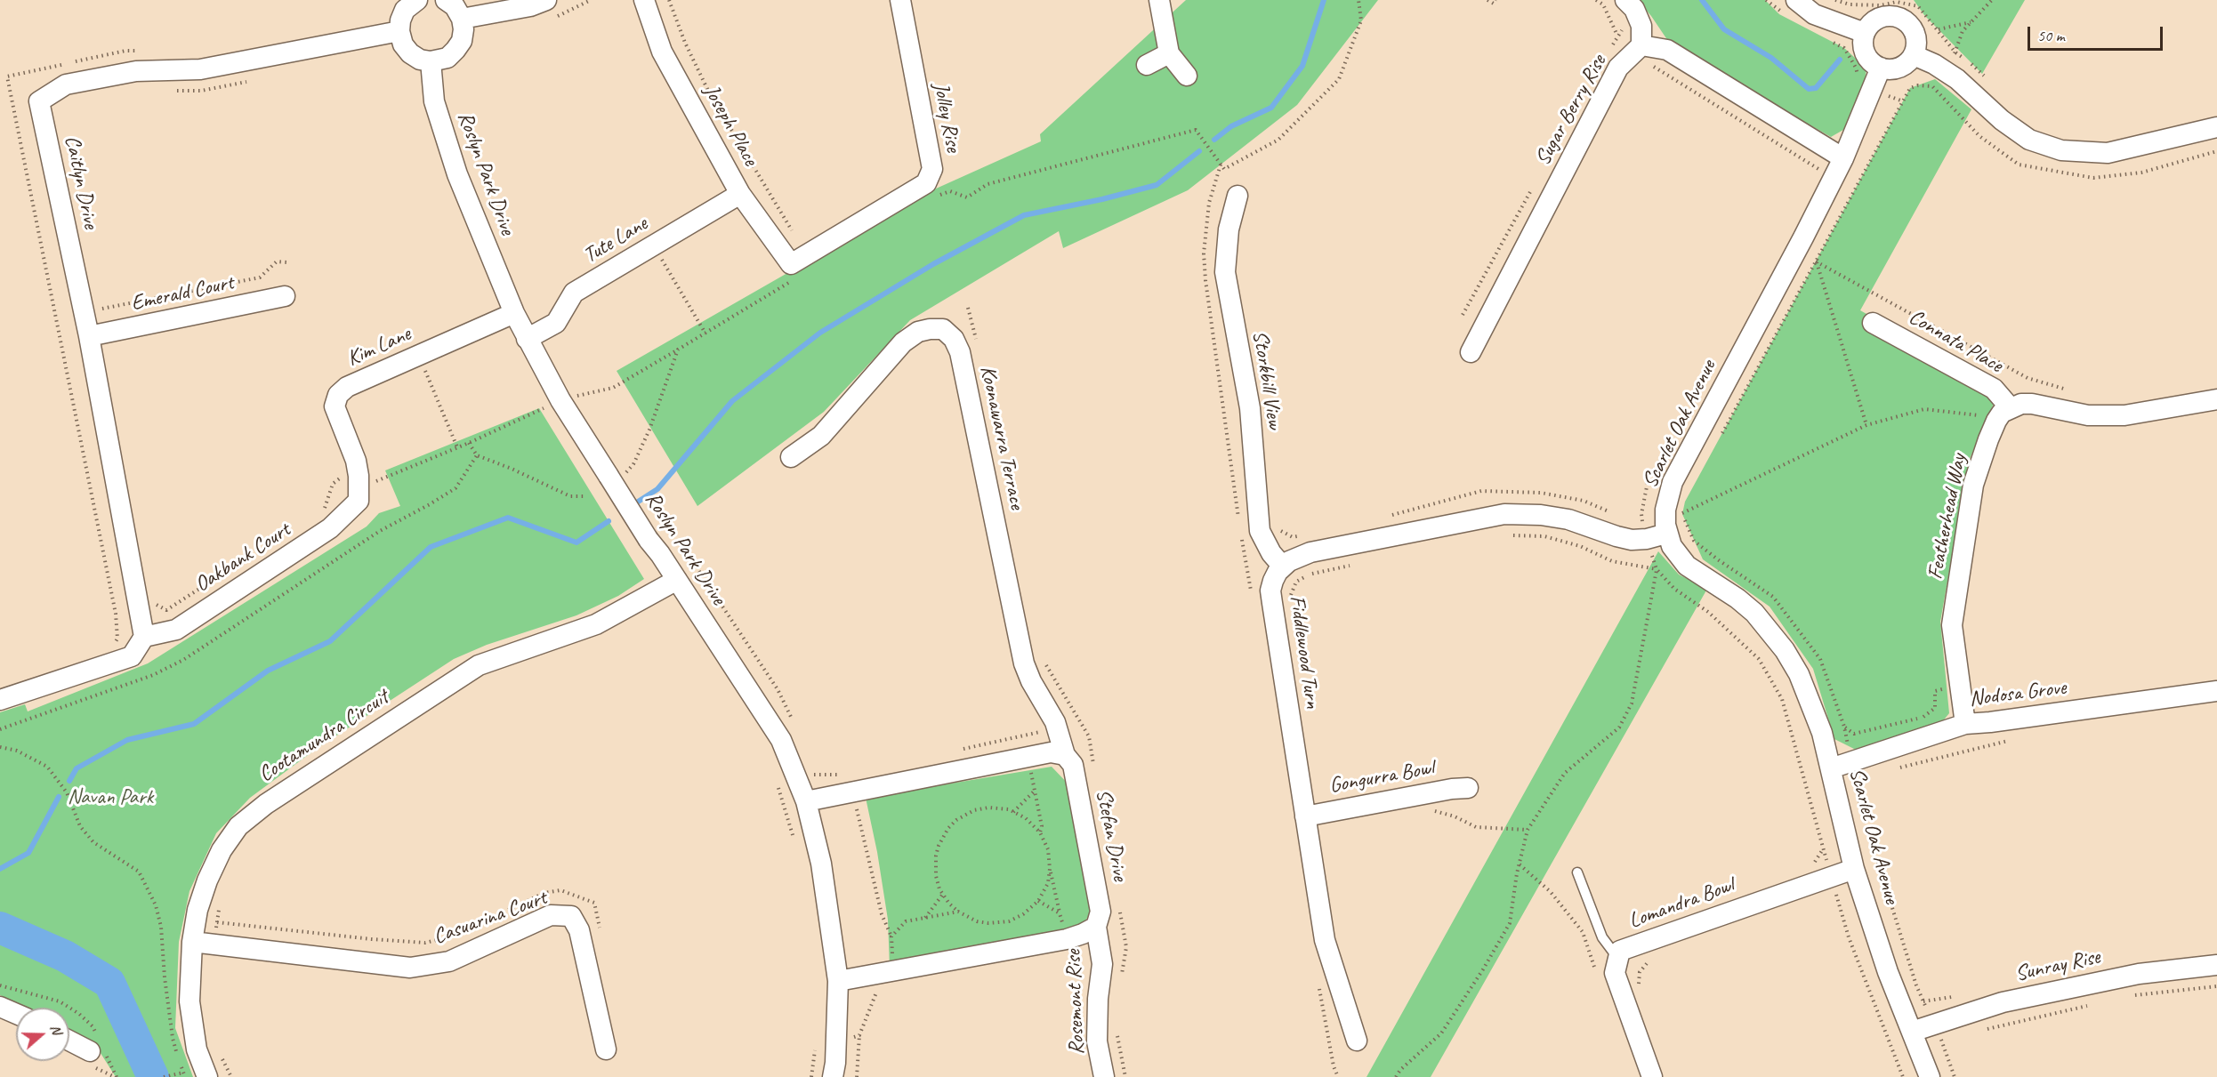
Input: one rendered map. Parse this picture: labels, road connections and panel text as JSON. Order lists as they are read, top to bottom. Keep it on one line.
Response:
{"streets":{"street":["Sugar Berry Rise","Jolley Rise","Joseph Place","Roslyn Park Drive","Caitlyn Drive","Tute Lane","Emerald Court","Connata Place","Kim Lane","Storkbill View","Scarlet Oak Avenue","Koonawarra Terrace","Featherhead Way","Oakbank Court","Fiddlewood Turn","Nodosa Grove","Cootamundra Circuit","Gongurra Bowl","Stefan Drive","Lomandra Bowl","Casuarina Court","Sunray Rise","Rosemont Rise"]},"crossings":[["Jolley Rise","Joseph Place"],["Joseph Place","Tute Lane"],["Roslyn Park Drive","Tute Lane"],["Roslyn Park Drive","Kim Lane"],["Roslyn Park Drive","Cootamundra Circuit"],["Caitlyn Drive","Emerald Court"],["Caitlyn Drive","Oakbank Court"],["Connata Place","Featherhead Way"],["Kim Lane","Oakbank Court"],["Storkbill View","Fiddlewood Turn"],["Scarlet Oak Avenue","Fiddlewood Turn"],["Scarlet Oak Avenue","Nodosa Grove"],["Scarlet Oak Avenue","Lomandra Bowl"],["Scarlet Oak Avenue","Sunray Rise"],["Koonawarra Terrace","Stefan Drive"],["Featherhead Way","Nodosa Grove"],["Fiddlewood Turn","Gongurra Bowl"],["Cootamundra Circuit","Casuarina Court"],["Stefan Drive","Rosemont Rise"]],"parks":["Navan Park"],"scale_bar":"50 m","north":"right"}
